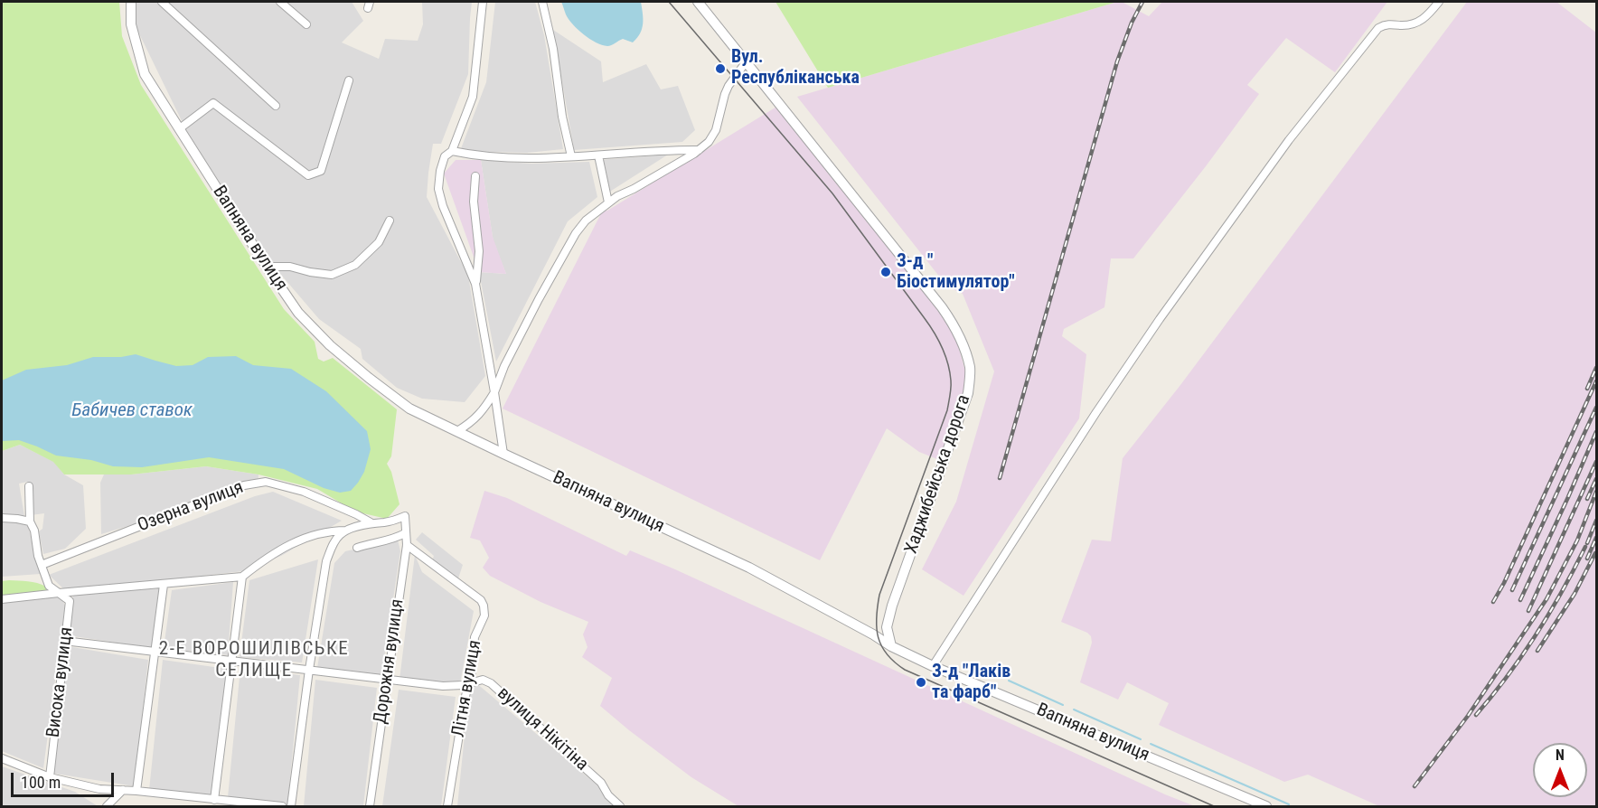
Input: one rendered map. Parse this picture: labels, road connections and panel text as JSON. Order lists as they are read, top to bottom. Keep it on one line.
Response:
{"streets":{"street":["Вапняна вулиця","Хаджибейська дорога","Озерна вулиця","Дорожня вулиця","Висока вулиця","Літня вулиця","вулиця Нікітіна"]},"crossings":[["Вапняна вулиця","Хаджибейська дорога"],["Озерна вулиця","Дорожня вулиця"],["Дорожня вулиця","Літня вулиця"],["Дорожня вулиця","вулиця Нікітіна"],["Висока вулиця","вулиця Нікітіна"],["Літня вулиця","вулиця Нікітіна"]],"districts":["2-Е ВОРОШИЛІВСЬКЕ СЕЛИЩЕ"],"water":["Бабичев ставок"],"places":["Вул. Республіканська","З-д \" Біостимулятор\"","З-д \"Лаків та фарб\""],"scale_bar":"100 m","north":"top"}
